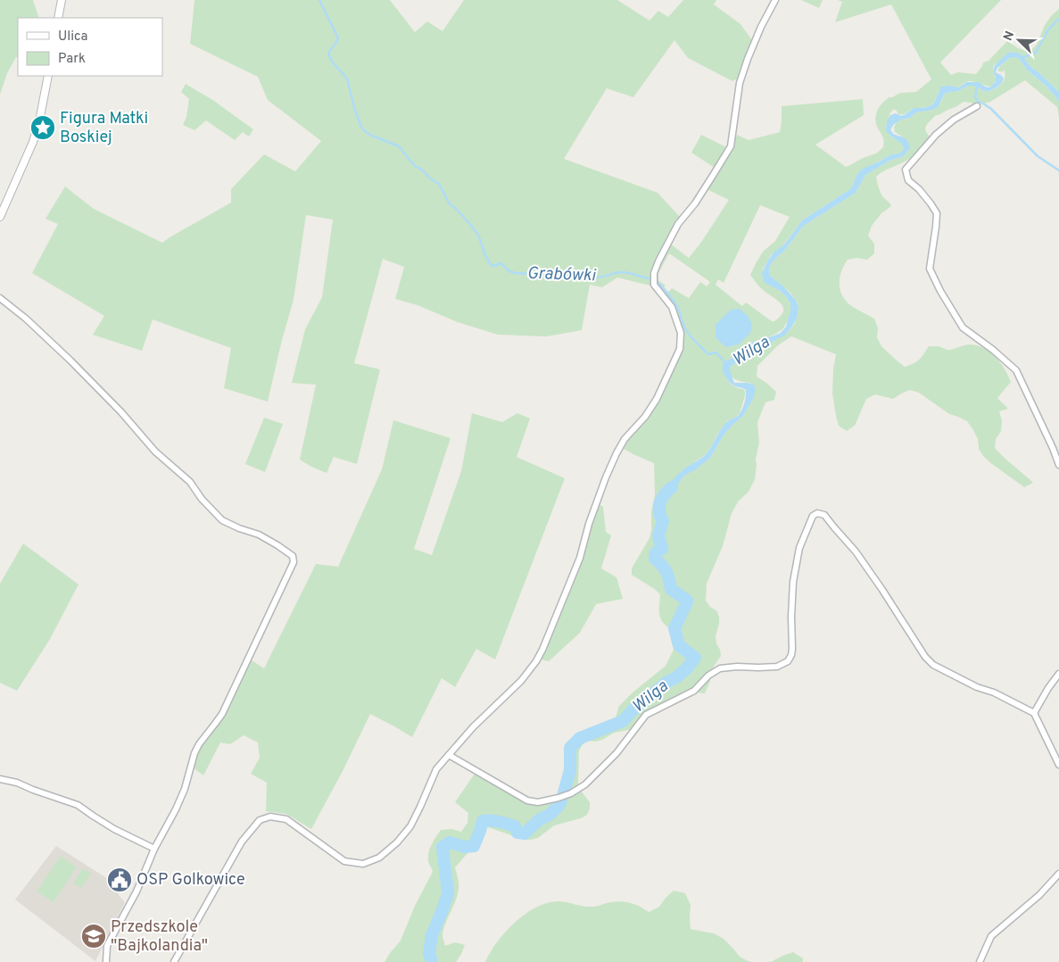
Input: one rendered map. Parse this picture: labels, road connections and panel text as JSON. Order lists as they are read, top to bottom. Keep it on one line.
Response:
{"water":["Grabówki","Wilga"],"places":{"place":["Figura Matki Boskiej"],"public building":["OSP Golkowice"],"school or university":["Przedszkole \"Bajkolandia\""]},"legend":["Ulica","Park"],"north":"top left"}
